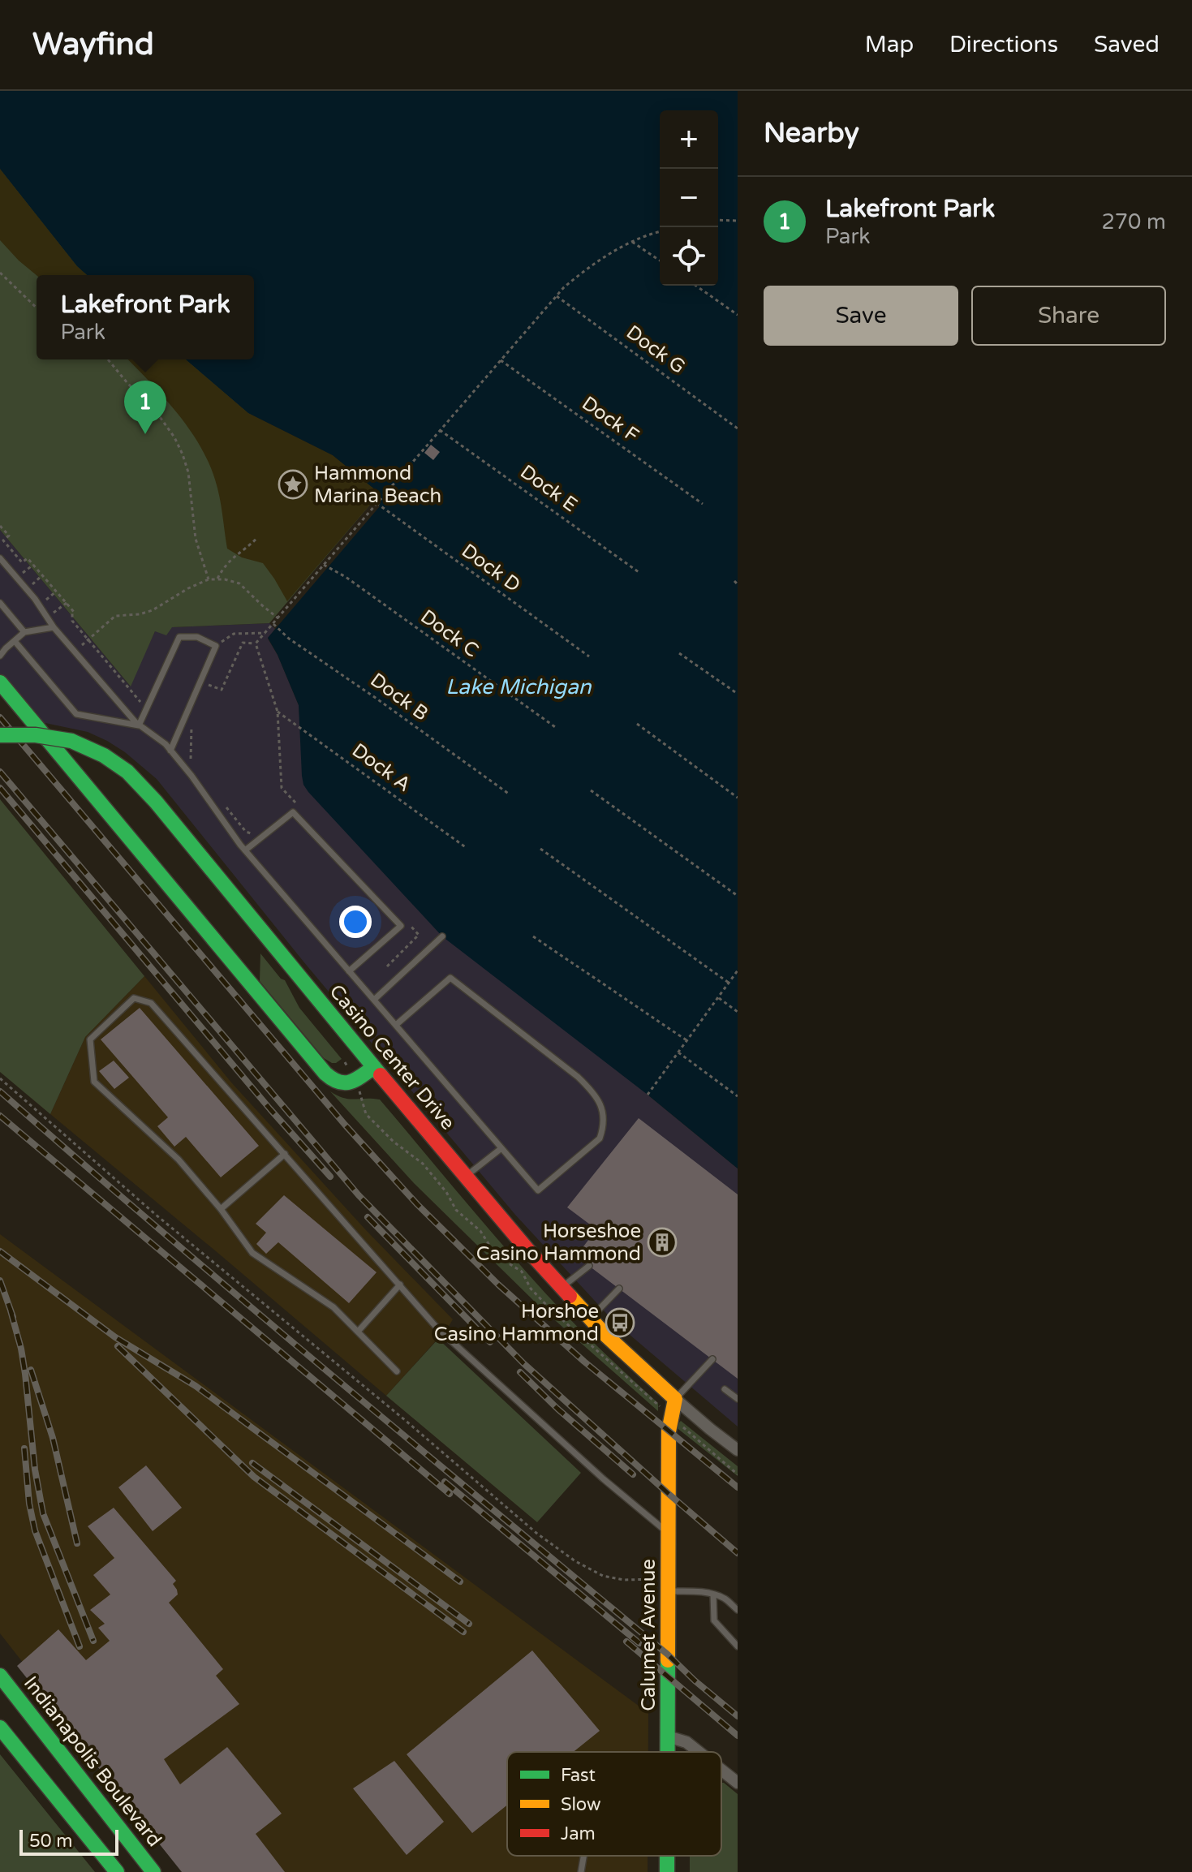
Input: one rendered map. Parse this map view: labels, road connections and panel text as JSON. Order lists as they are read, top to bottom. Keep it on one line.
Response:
{"streets":{"street":["Casino Center Drive","Calumet Avenue","Indianapolis Boulevard"],"path":["Dock G","Dock F","Dock E","Dock D","Dock C","Dock B","Dock A"]},"crossings":[["Casino Center Drive","Calumet Avenue"]],"water":["Lake Michigan"],"places":{"place":["Hammond Marina Beach"],"building":["Horseshoe Casino Hammond"],"bus stop":["Horshoe Casino Hammond"]},"legend":["Fast","Slow","Jam"],"scale_bar":"50 m","page":{"header":"Wayfind","nav":["Map","Directions","Saved"],"heading":"Nearby","map_buttons":["+","−"],"list":[{"mark":"1","name":"Lakefront Park","note":"Park","value":"270 m"}],"buttons":["Save","Share"],"popup":["Lakefront Park","Park"],"pins":"1","scale":"50 m"}}
